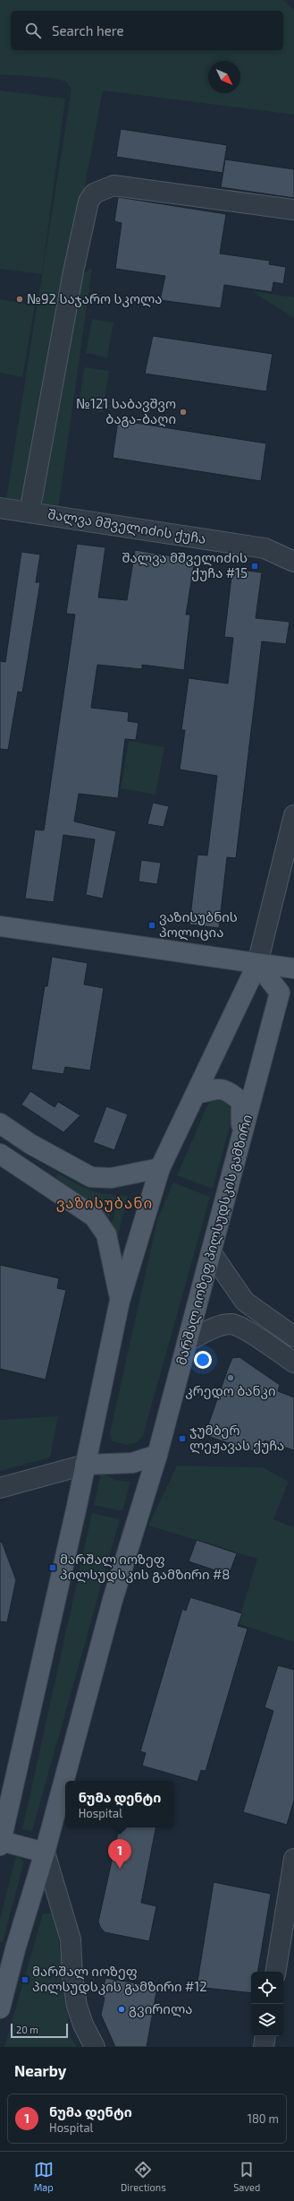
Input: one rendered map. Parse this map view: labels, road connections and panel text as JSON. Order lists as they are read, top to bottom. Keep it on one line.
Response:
{"streets":{"main road":["მარშალ იოზეფ პილსუდსკის გამზირი"],"street":["შალვა მშველიძის ქუჩა"]},"districts":["ვაზისუბანი"],"places":{"other":["№92 საჯარო სკოლა","№121 საბავშვო ბაგა-ბაღი","კრედო ბანკი","გვირილა"],"transit":["შალვა მშველიძის ქუჩა #15","ვაზისუბნის პოლიცია","ჯუმბერ ლეჟავას ქუჩა","მარშალ იოზეფ პილსუდსკის გამზირი #8","მარშალ იოზეფ პილსუდსკის გამზირი #12"]},"scale_bar":"20 m","north":"bottom right","page":{"search":"Search here","popup":["ნუმა დენტი","Hospital"],"pins":"1","scale":"20 m","heading":"Nearby","list":[{"mark":"1","name":"ნუმა დენტი","note":"Hospital","value":"180 m"}],"nav":["Map","Directions","Saved"]}}
